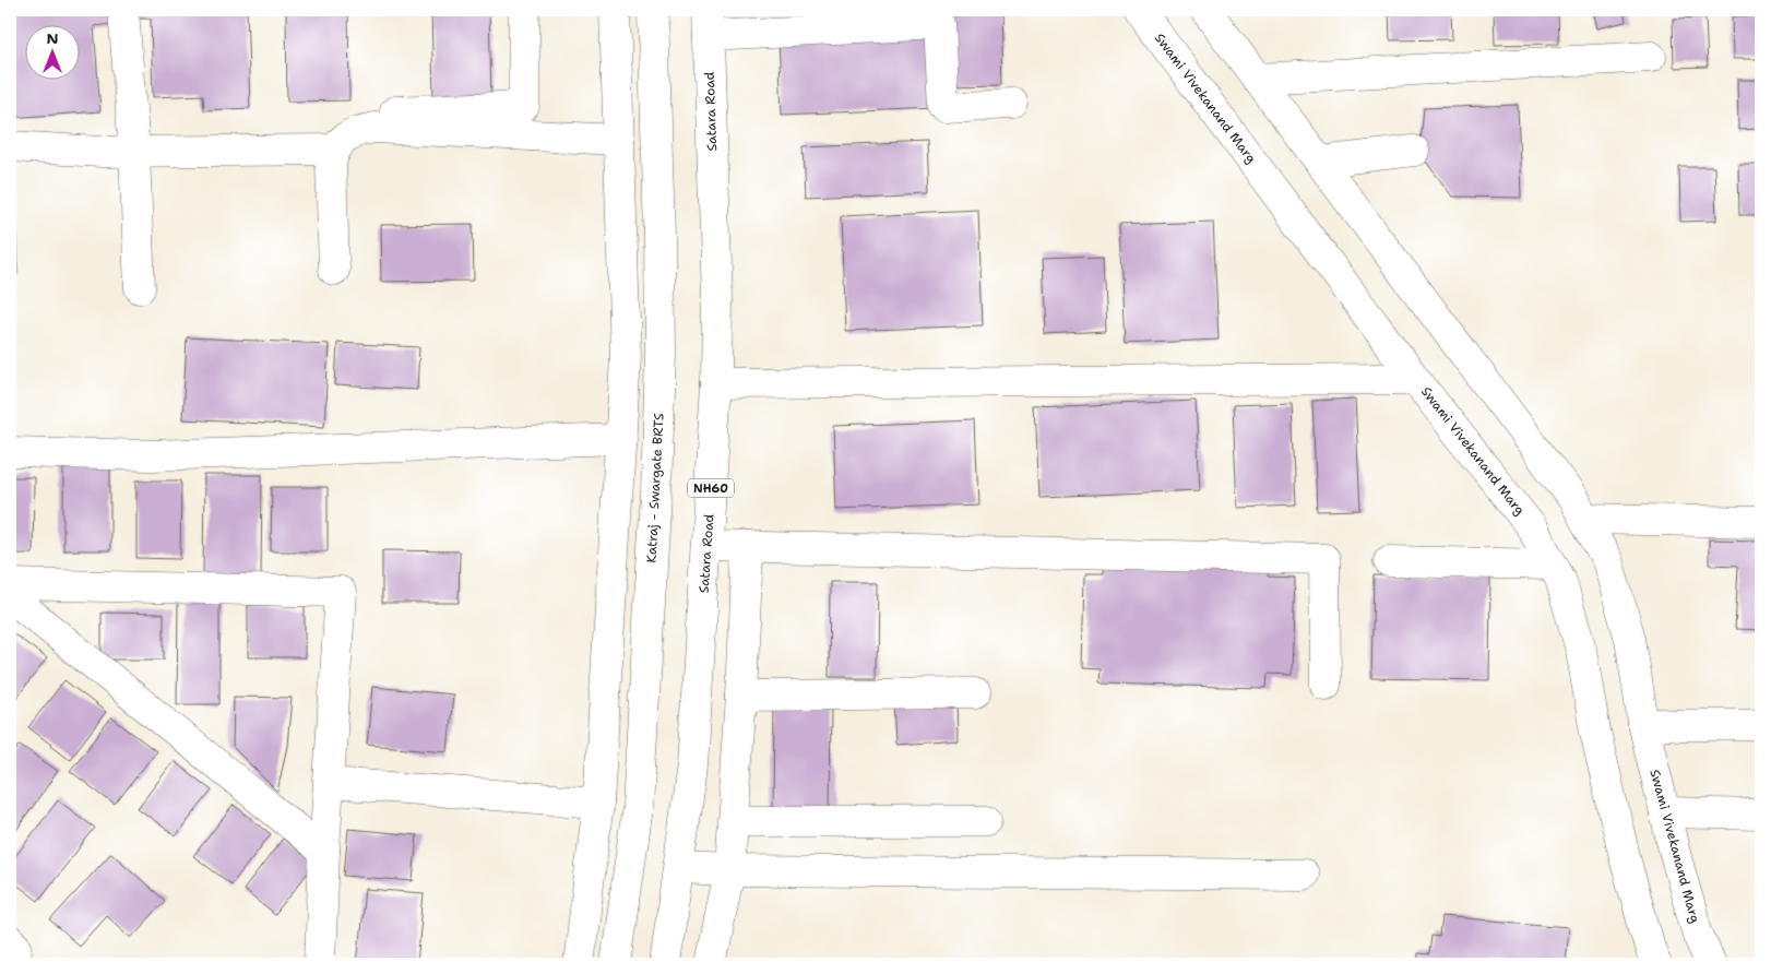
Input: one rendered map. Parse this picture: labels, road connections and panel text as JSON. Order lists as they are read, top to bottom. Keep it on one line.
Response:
{"streets":{"main road":["Swami Vivekanand Marg","Satara Road","Katraj - Swargate BRTS","NH60"]},"north":"top"}
